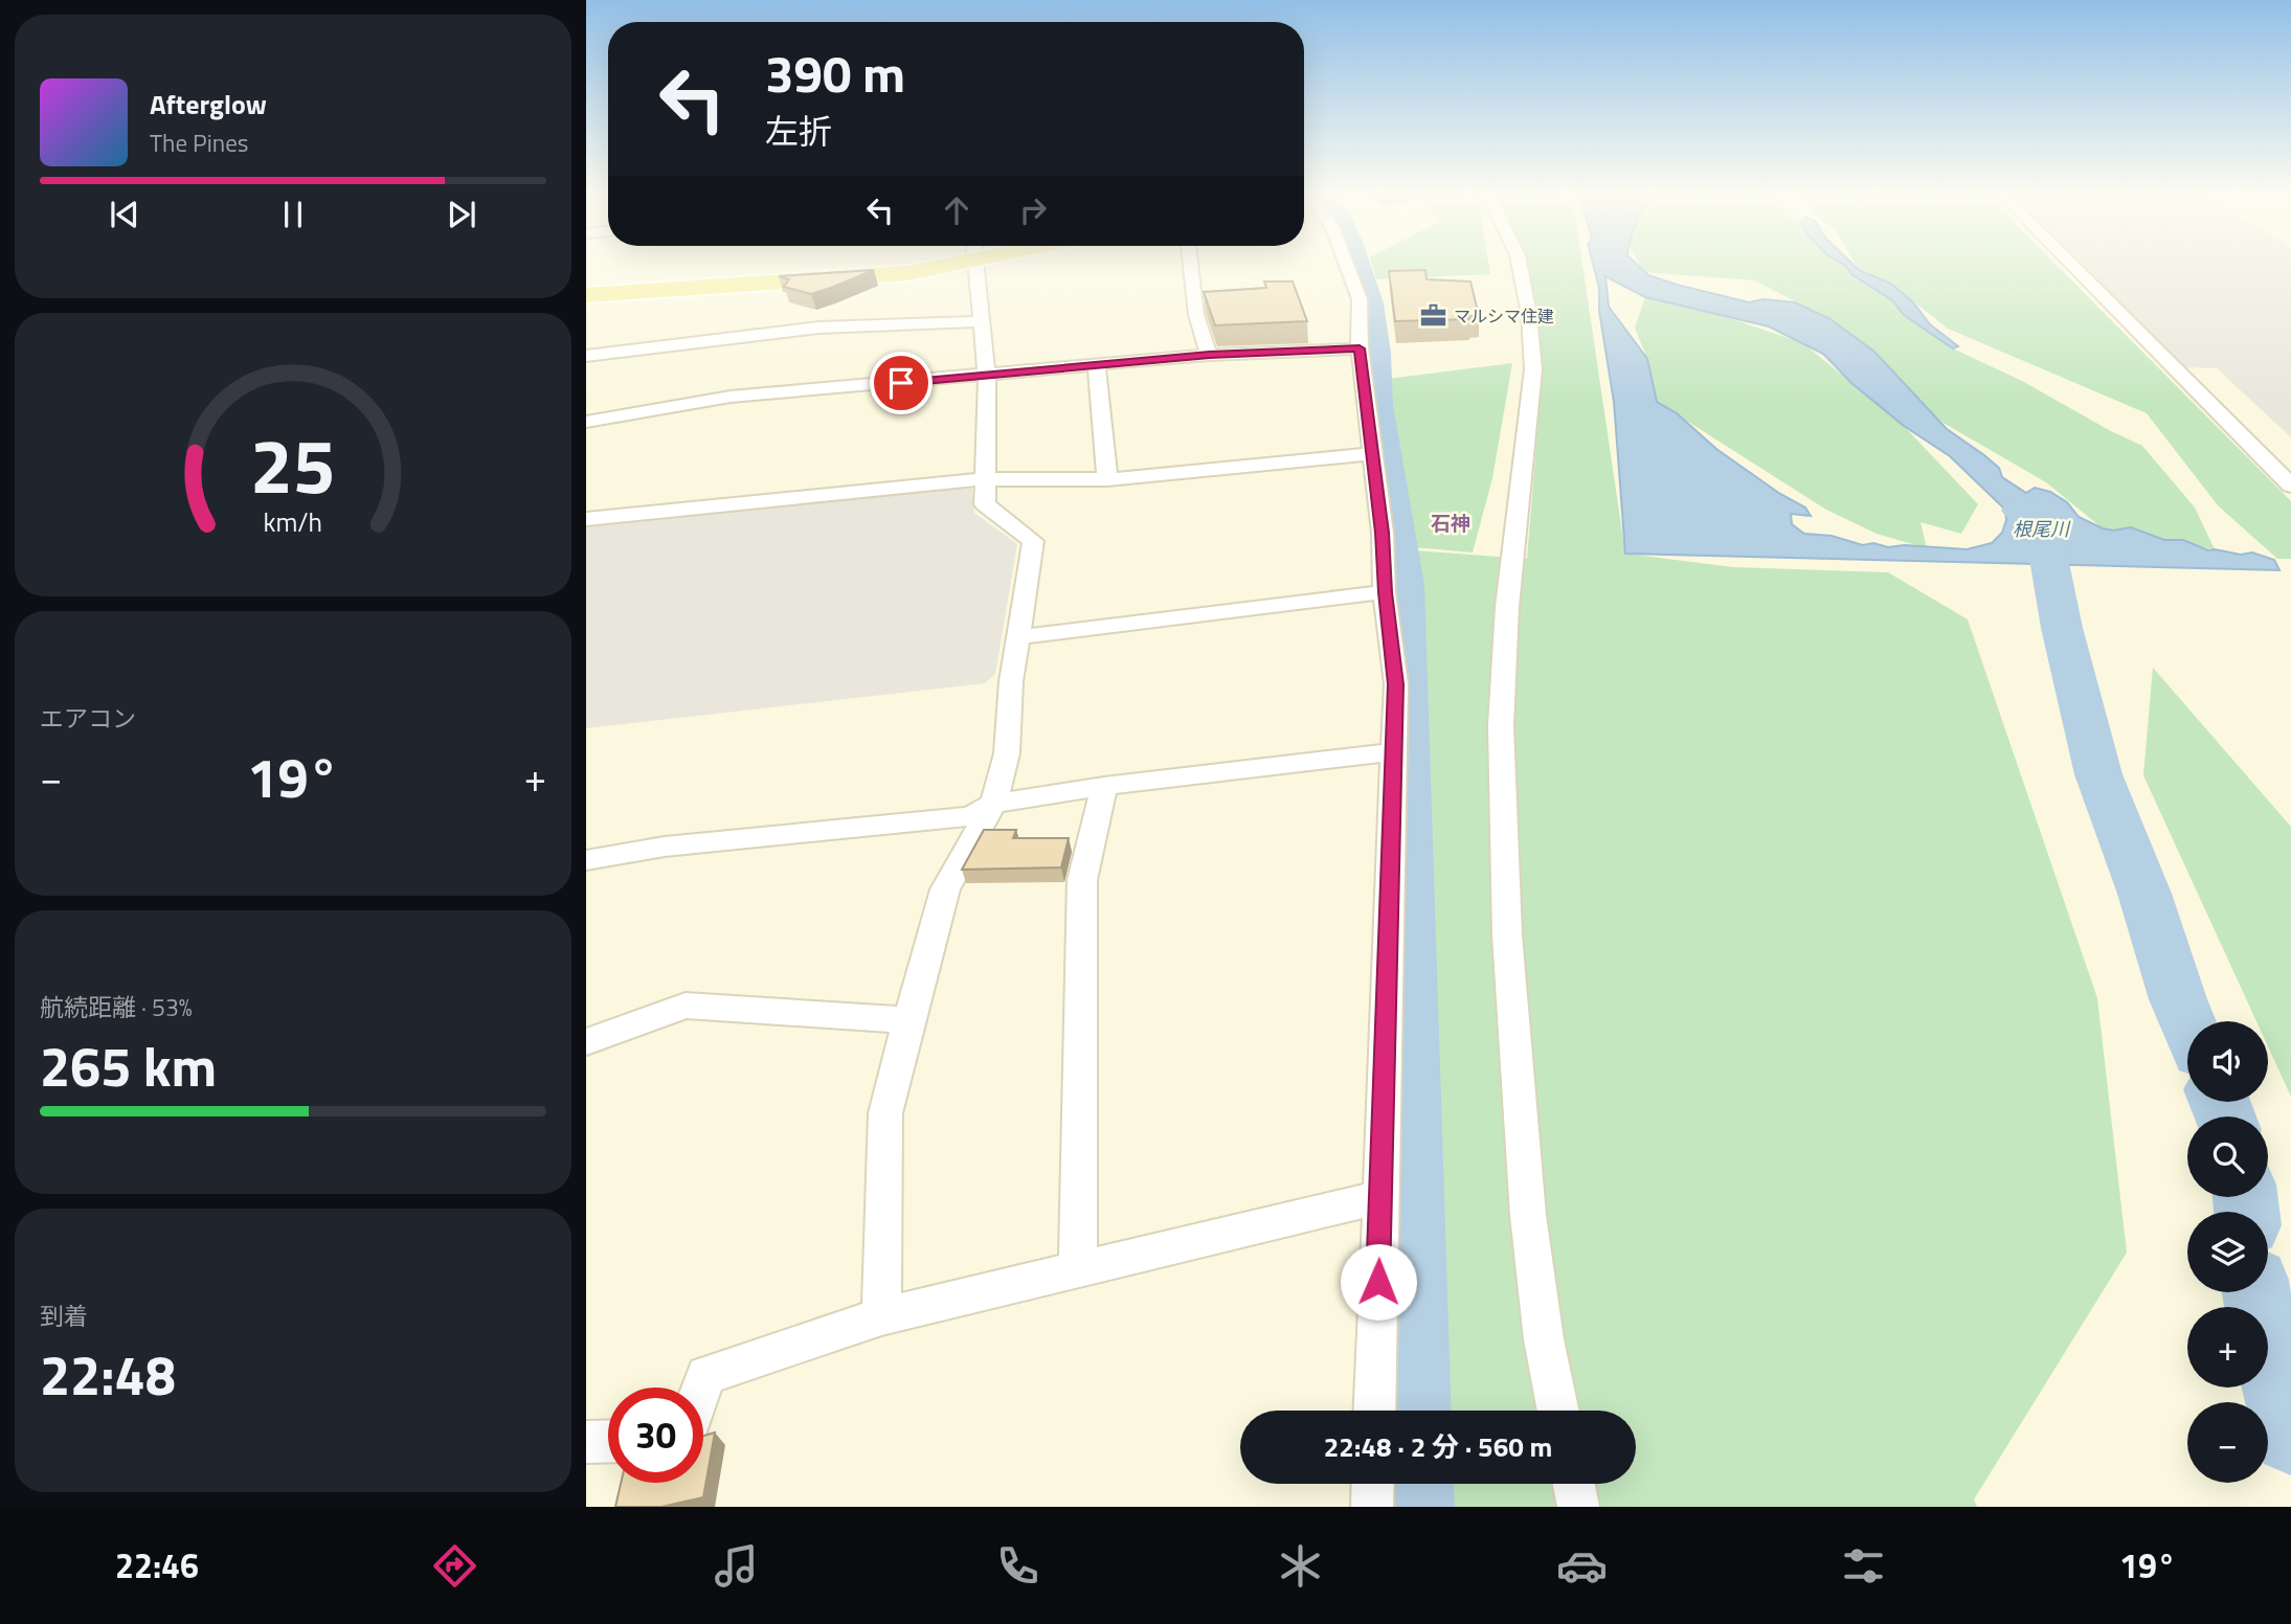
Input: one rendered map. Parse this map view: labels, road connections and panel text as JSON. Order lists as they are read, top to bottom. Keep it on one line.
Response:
{"districts":["石神"],"water":["根尾川"],"places":{"office":["マルシマ住建"]},"page":{"turn":["390 m","左折"],"song":["Afterglow","The Pines"],"tile":["エアコン",["航続距離 · 53%","265 km"],["到着","22:48"]],"heat":["−","19°","+"],"map_buttons":["+","−"],"limit":"30","trip":"22:48 · 2 分 · 560 m","tabs":["22:46","19°"],"gauge":["25","km/h"]}}
